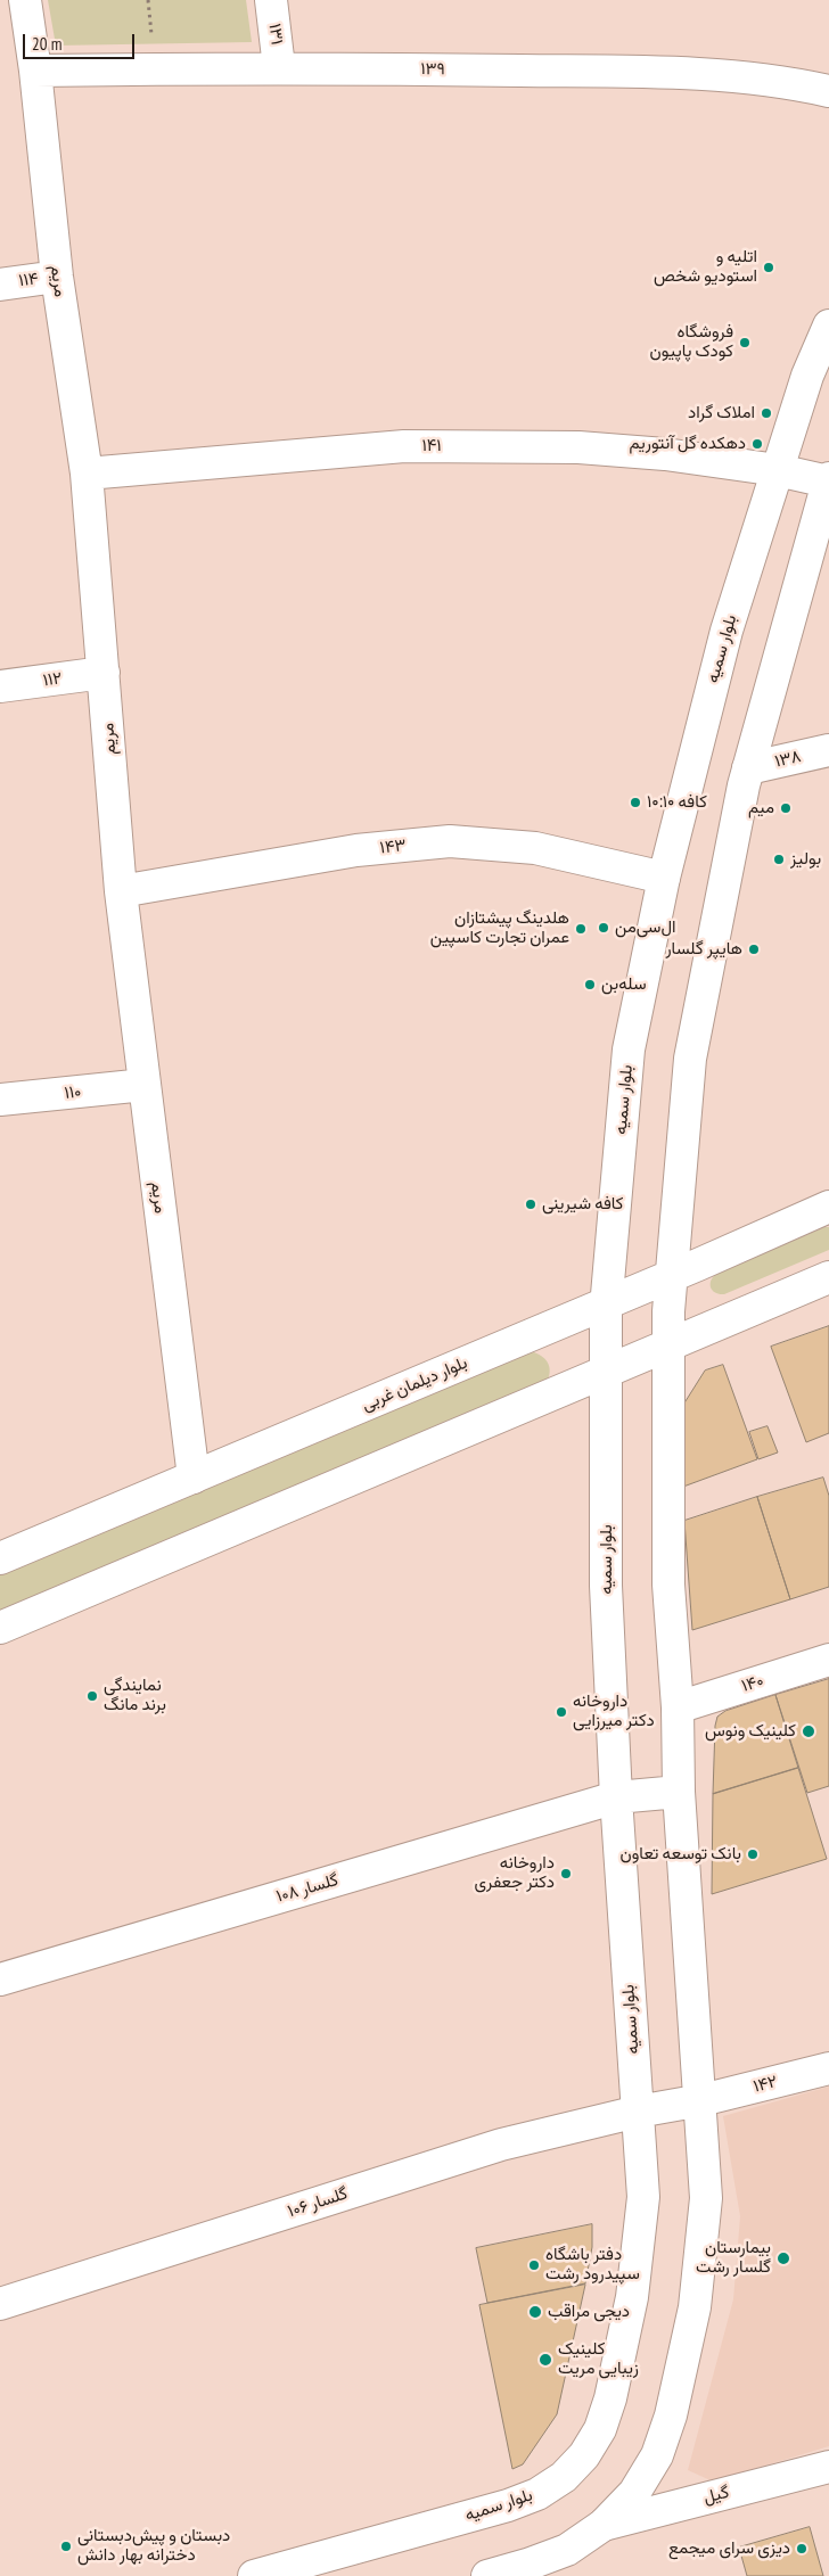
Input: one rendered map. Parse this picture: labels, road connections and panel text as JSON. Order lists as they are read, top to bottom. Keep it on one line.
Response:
{"streets":{"main road":["۱۳۱","۱۳۹","۱۱۴","مریم","۱۴۱","بلوار سمیه","۱۱۲","۱۳۸","۱۴۳","۱۱۰","بلوار دیلمان غربی","۱۴۰","گلسار ۱۰۸","۱۴۲","گلسار ۱۰۶","گیل"]},"crossings":[["۱۳۱","۱۳۹"],["۱۳۹","مریم"],["۱۱۴","مریم"],["مریم","۱۴۱"],["مریم","۱۱۲"],["مریم","۱۴۳"],["مریم","۱۱۰"],["مریم","بلوار دیلمان غربی"],["۱۴۱","بلوار سمیه"],["بلوار سمیه","۱۴۳"],["بلوار سمیه","بلوار دیلمان غربی"],["بلوار سمیه","گلسار ۱۰۸"],["بلوار سمیه","۱۴۲"],["بلوار سمیه","گلسار ۱۰۶"],["۱۴۲","گلسار ۱۰۶"]],"places":["اتلیه و استودیو شخص","فروشگاه کودک پاپیون","املاک گراد","دهکده گل آنتوریم","کافه ۱۰:۱۰","میم","بولیز","ال‌سی‌من","هلدینگ پیشتازان عمران تجارت کاسپین","هایپر گلسار","سله‌بن","کافه شیرینی","نمایندگی برند مانگ","داروخانه دکتر میرزایی","کلینیک ونوس","بانک توسعه تعاون","داروخانه دکتر جعفری","بیمارستان گلسار رشت","دفتر باشگاه سپیدرود رشت","دیجی مراقب","کلینیک زیبایی مریت","دبستان و پیش‌دبستانی دخترانه بهار دانش","دیزی سرای میجمع"],"scale_bar":"20 m"}
